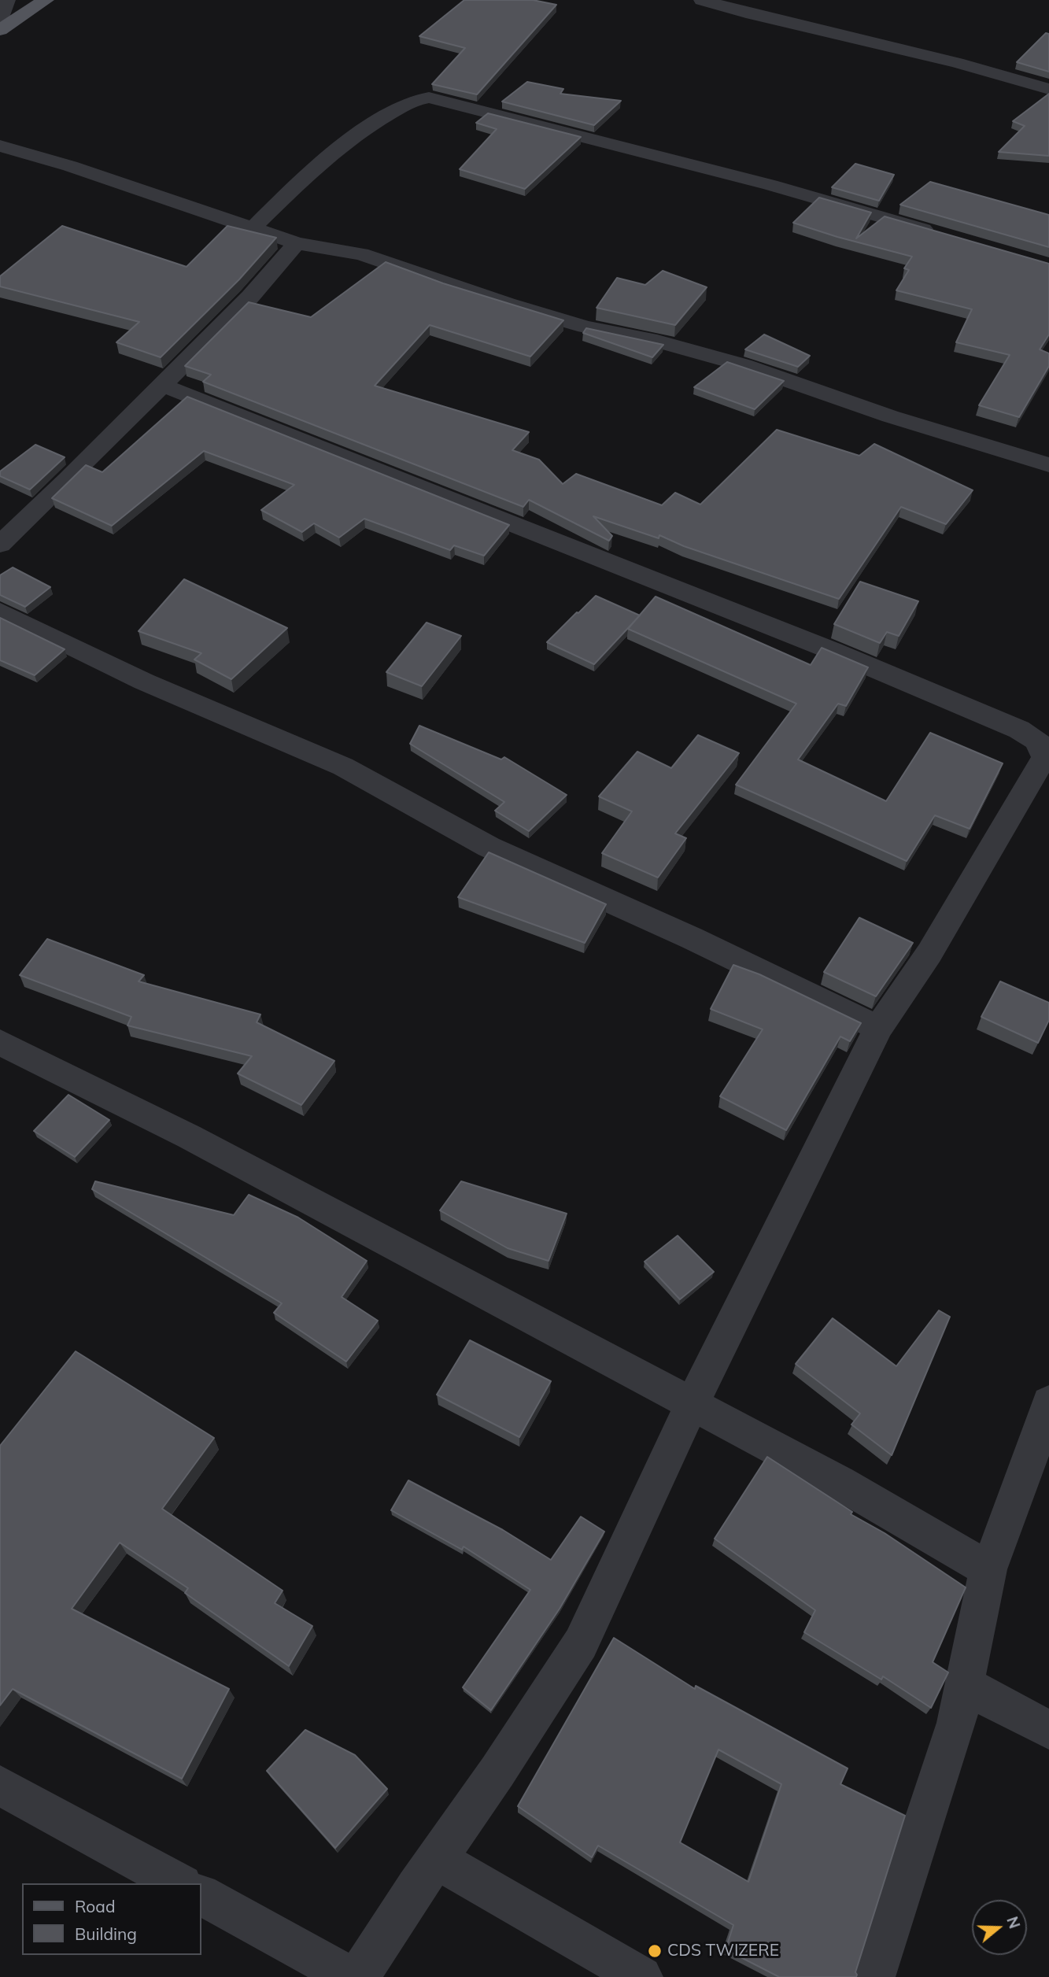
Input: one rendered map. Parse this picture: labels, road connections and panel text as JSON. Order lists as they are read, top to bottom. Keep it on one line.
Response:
{"places":["CDS TWIZERE"],"legend":["Road","Building"],"north":"right"}
